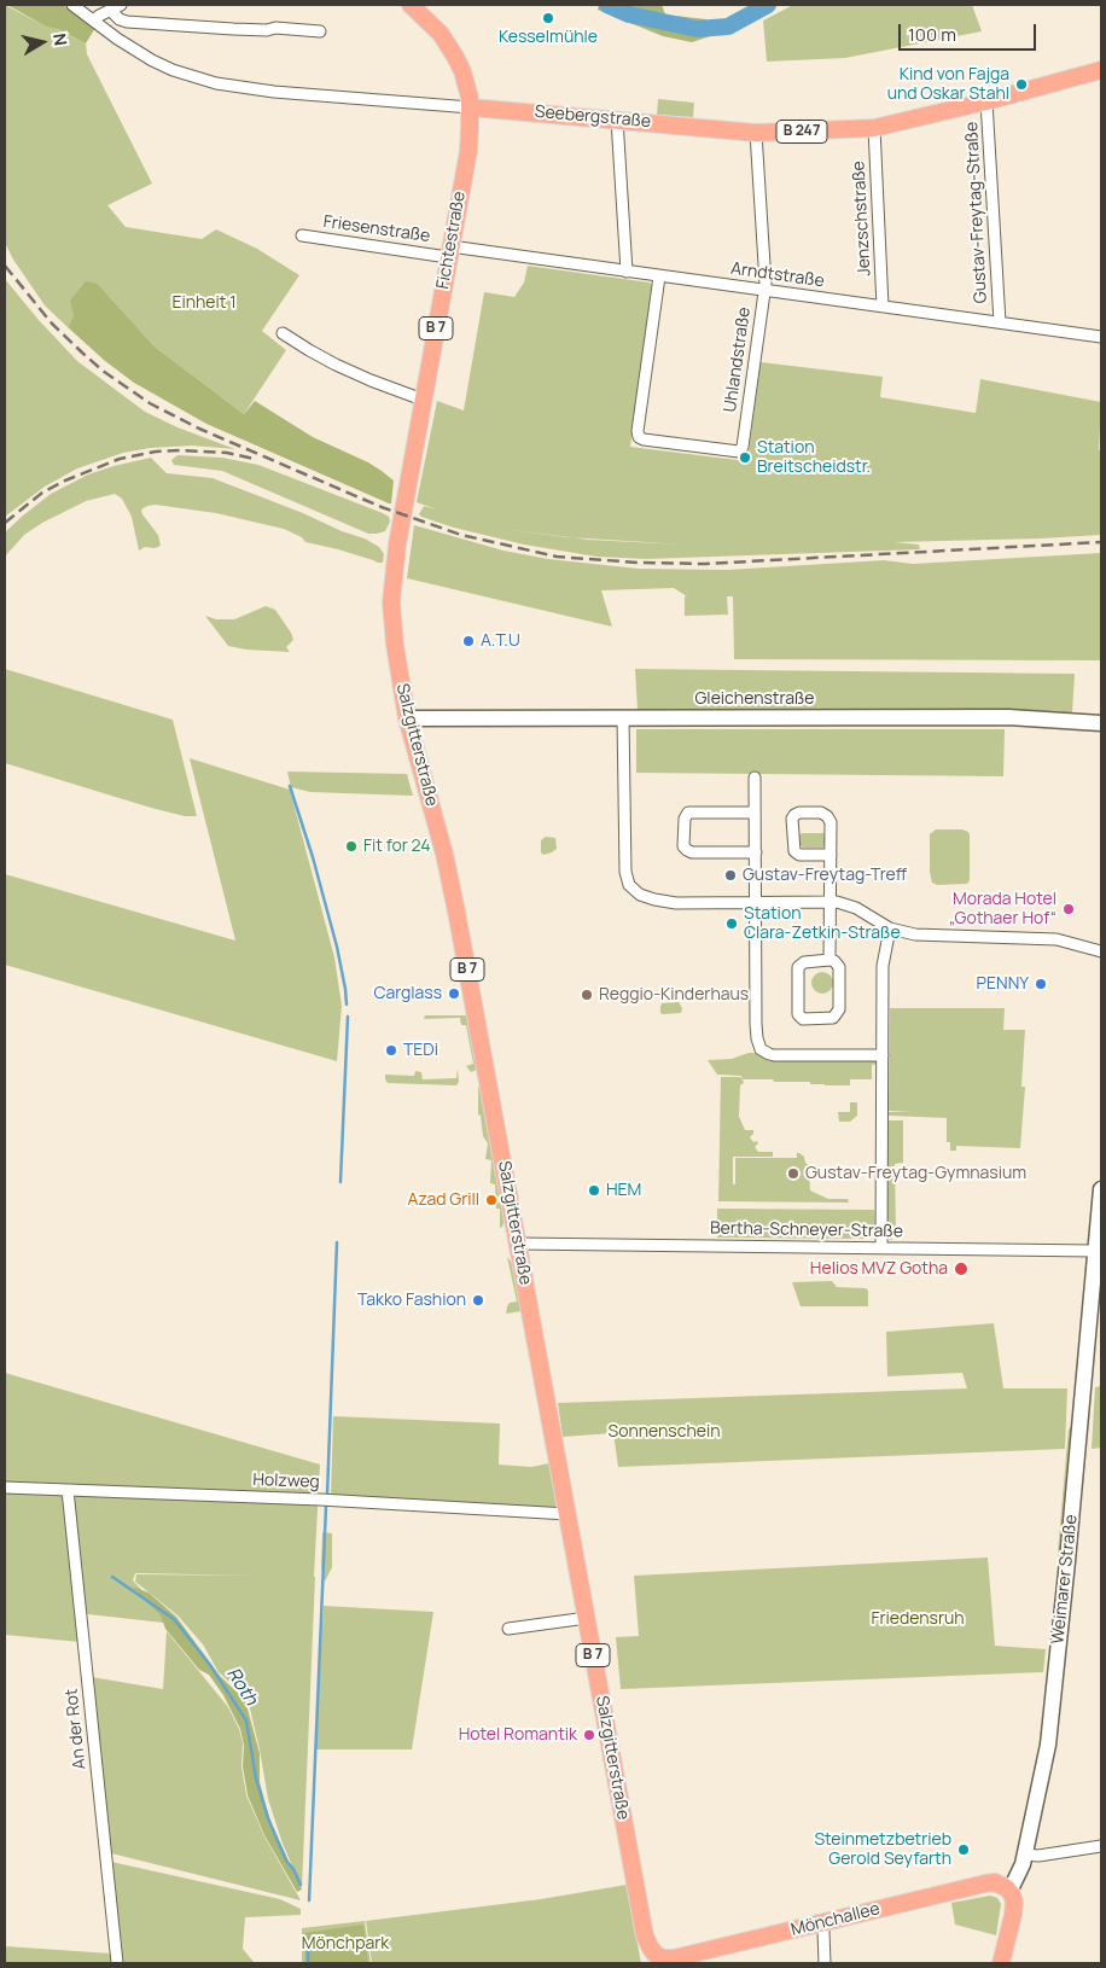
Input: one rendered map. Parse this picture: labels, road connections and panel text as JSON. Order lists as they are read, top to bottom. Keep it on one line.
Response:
{"streets":{"main road":["Seebergstraße","B 247","Fichtestraße","B 7","Salzgitterstraße","Mönchallee"],"street":["Gustav-Freytag-Straße","Jenzschstraße","Friesenstraße","Arndtstraße","Uhlandstraße","Gleichenstraße","Bertha-Schneyer-Straße","Holzweg","Weimarer Straße","An der Rot"]},"crossings":[["Seebergstraße","Gustav-Freytag-Straße"],["Seebergstraße","Jenzschstraße"],["Seebergstraße","Fichtestraße"],["Seebergstraße","B 7"],["Seebergstraße","Uhlandstraße"],["Gustav-Freytag-Straße","Arndtstraße"],["Jenzschstraße","Arndtstraße"],["Friesenstraße","Fichtestraße"],["Friesenstraße","Arndtstraße"],["Fichtestraße","Arndtstraße"],["Fichtestraße","B 7"],["Fichtestraße","Salzgitterstraße"],["Arndtstraße","Uhlandstraße"],["Gleichenstraße","Salzgitterstraße"],["Salzgitterstraße","Bertha-Schneyer-Straße"],["Salzgitterstraße","Holzweg"],["Salzgitterstraße","Mönchallee"],["Bertha-Schneyer-Straße","Weimarer Straße"],["Holzweg","An der Rot"],["Weimarer Straße","Mönchallee"]],"water":["Roth"],"parks":["Einheit 1","Sonnenschein","Friedensruh","Mönchpark"],"places":["Kesselmühle","Kind von Fajga und Oskar Stahl","Station Breitscheidstr.","A.T.U","Fit for 24","Gustav-Freytag-Treff","Morada Hotel „Gothaer Hof“","Station Clara-Zetkin-Straße","PENNY","Carglass","Reggio-Kinderhaus","TEDi","Gustav-Freytag-Gymnasium","HEM","Azad Grill","Helios MVZ Gotha","Takko Fashion","Hotel Romantik","Steinmetzbetrieb Gerold Seyfarth"],"scale_bar":"100 m","north":"right"}
